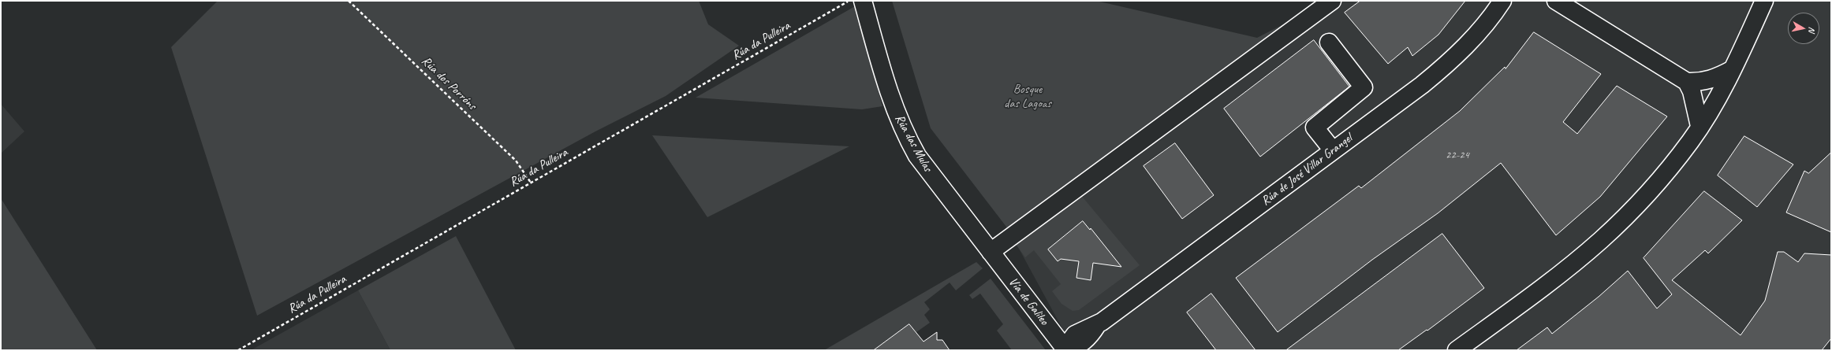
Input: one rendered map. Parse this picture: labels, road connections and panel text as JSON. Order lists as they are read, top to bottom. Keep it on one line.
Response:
{"streets":{"street":["Rúa das Mulas","Rúa de José Villar Grangel","Vía de Galileo"],"path":["Rúa da Pulleira","Rúa dos Porróns"]},"crossings":[["Rúa da Pulleira","Rúa dos Porróns"],["Rúa das Mulas","Vía de Galileo"],["Rúa de José Villar Grangel","Vía de Galileo"]],"parks":["Bosque das Lagoas"],"house_numbers":["22-24"],"north":"right"}
